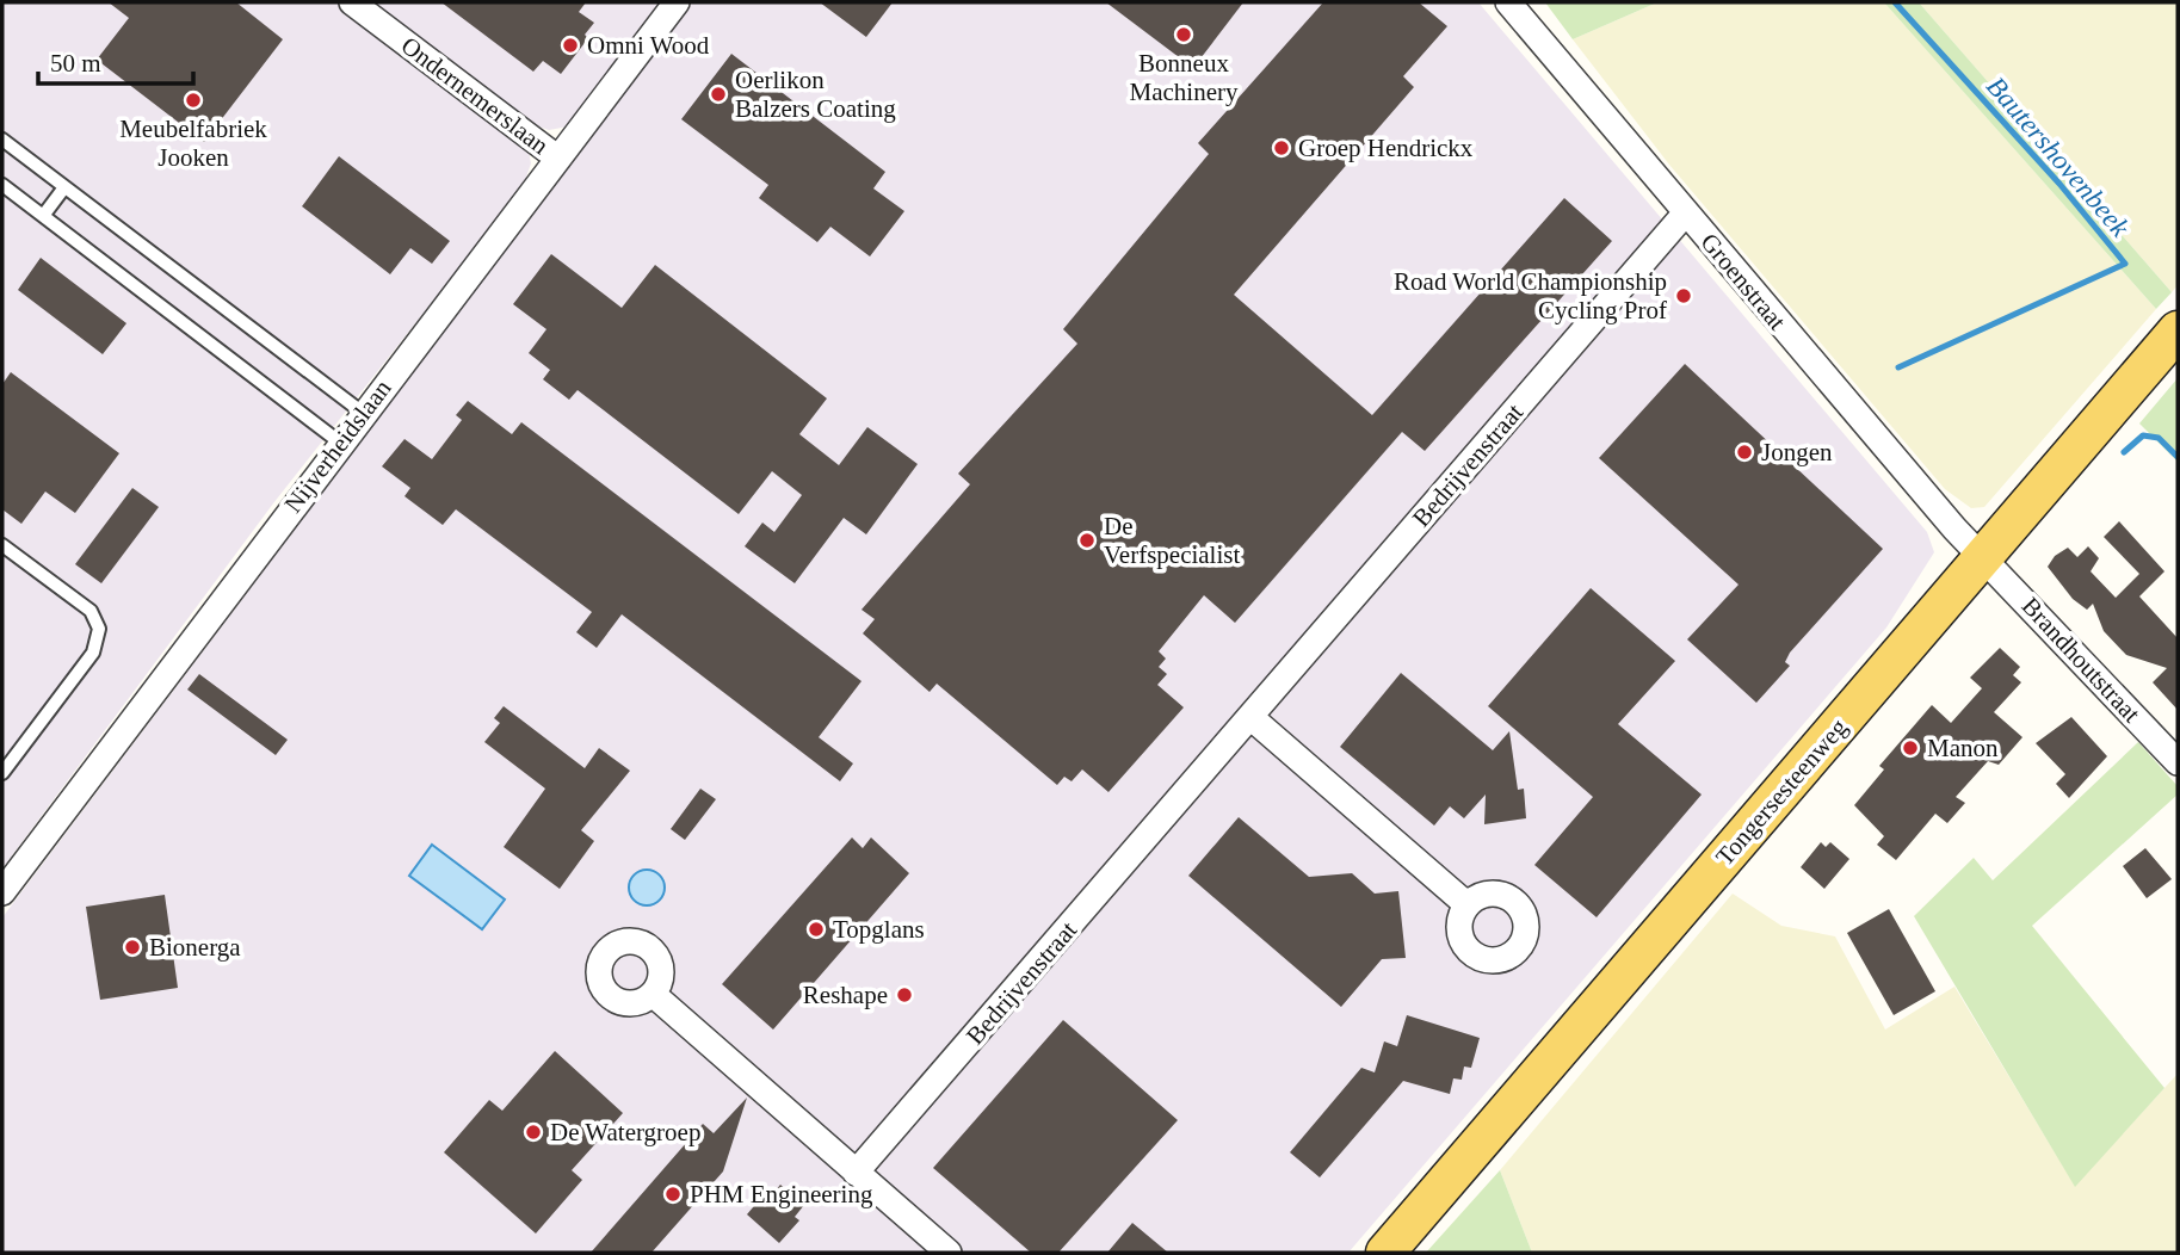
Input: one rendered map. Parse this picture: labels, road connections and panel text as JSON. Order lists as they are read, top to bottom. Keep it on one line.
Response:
{"streets":{"main road":["Tongersesteenweg"],"street":["Ondernemerslaan","Groenstraat","Nijverheidslaan","Bedrijvenstraat","Brandhoutstraat"]},"crossings":[["Ondernemerslaan","Nijverheidslaan"],["Groenstraat","Bedrijvenstraat"],["Groenstraat","Brandhoutstraat"],["Groenstraat","Tongersesteenweg"],["Brandhoutstraat","Tongersesteenweg"]],"water":["Bautershovenbeek"],"places":["Bonneux Machinery","Omni Wood","Oerlikon Balzers Coating","Meubelfabriek Jooken","Groep Hendrickx","Road World Championship Cycling Prof","Jongen","De Verfspecialist","Manon","Topglans","Bionerga","Reshape","De Watergroep","PHM Engineering"],"scale_bar":"50 m"}
